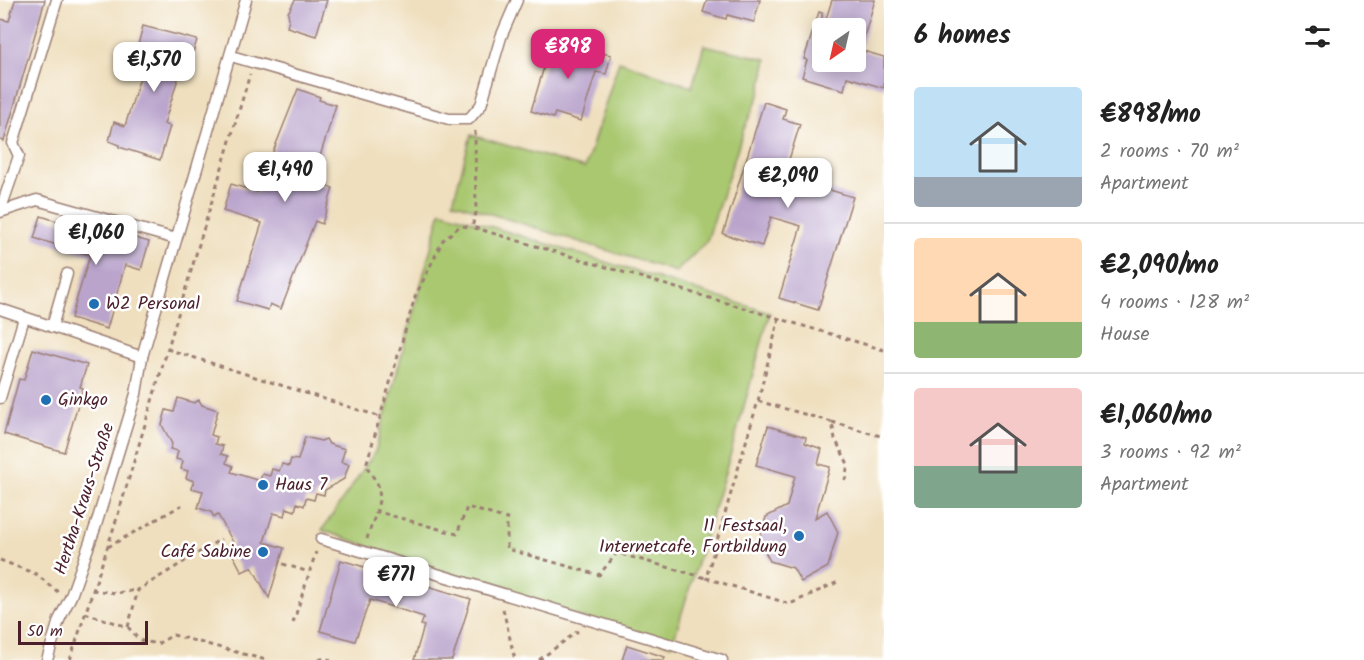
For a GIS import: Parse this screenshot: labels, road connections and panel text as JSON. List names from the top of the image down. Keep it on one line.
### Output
{"streets":{"lane":["Hertha-Kraus-Straße"]},"places":["W2 Personal","Ginkgo","Haus 7","11 Festsaal, Internetcafe, Fortbildung","Café Sabine"],"scale_bar":"50 m","north":"bottom left","page":{"heading":"6 homes","price":["€898","€1,570","€1,490","€2,090","€1,060","€771"],"list":[{"name":"€898/mo","note":"2 rooms · 70 m² · Apartment"},{"name":"€2,090/mo","note":"4 rooms · 128 m² · House"},{"name":"€1,060/mo","note":"3 rooms · 92 m² · Apartment"}],"scale":"50 m"}}
